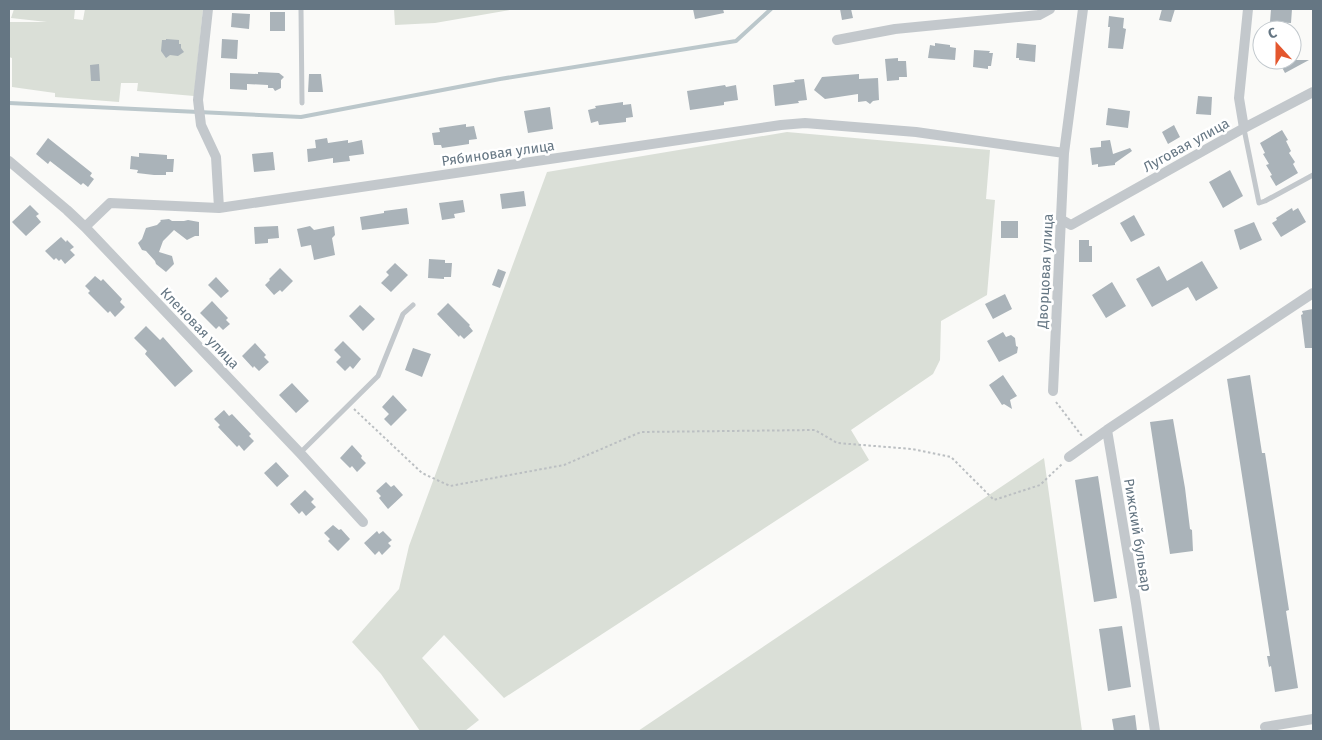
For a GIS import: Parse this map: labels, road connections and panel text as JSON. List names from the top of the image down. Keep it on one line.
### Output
{"streets":{"street":["Луговая улица","Рябиновая улица","Дворцовая улица","Кленовая улица","Рижский бульвар"]},"crossings":[["Луговая улица","Дворцовая улица"],["Рябиновая улица","Дворцовая улица"],["Рябиновая улица","Кленовая улица"]],"north":"top"}
